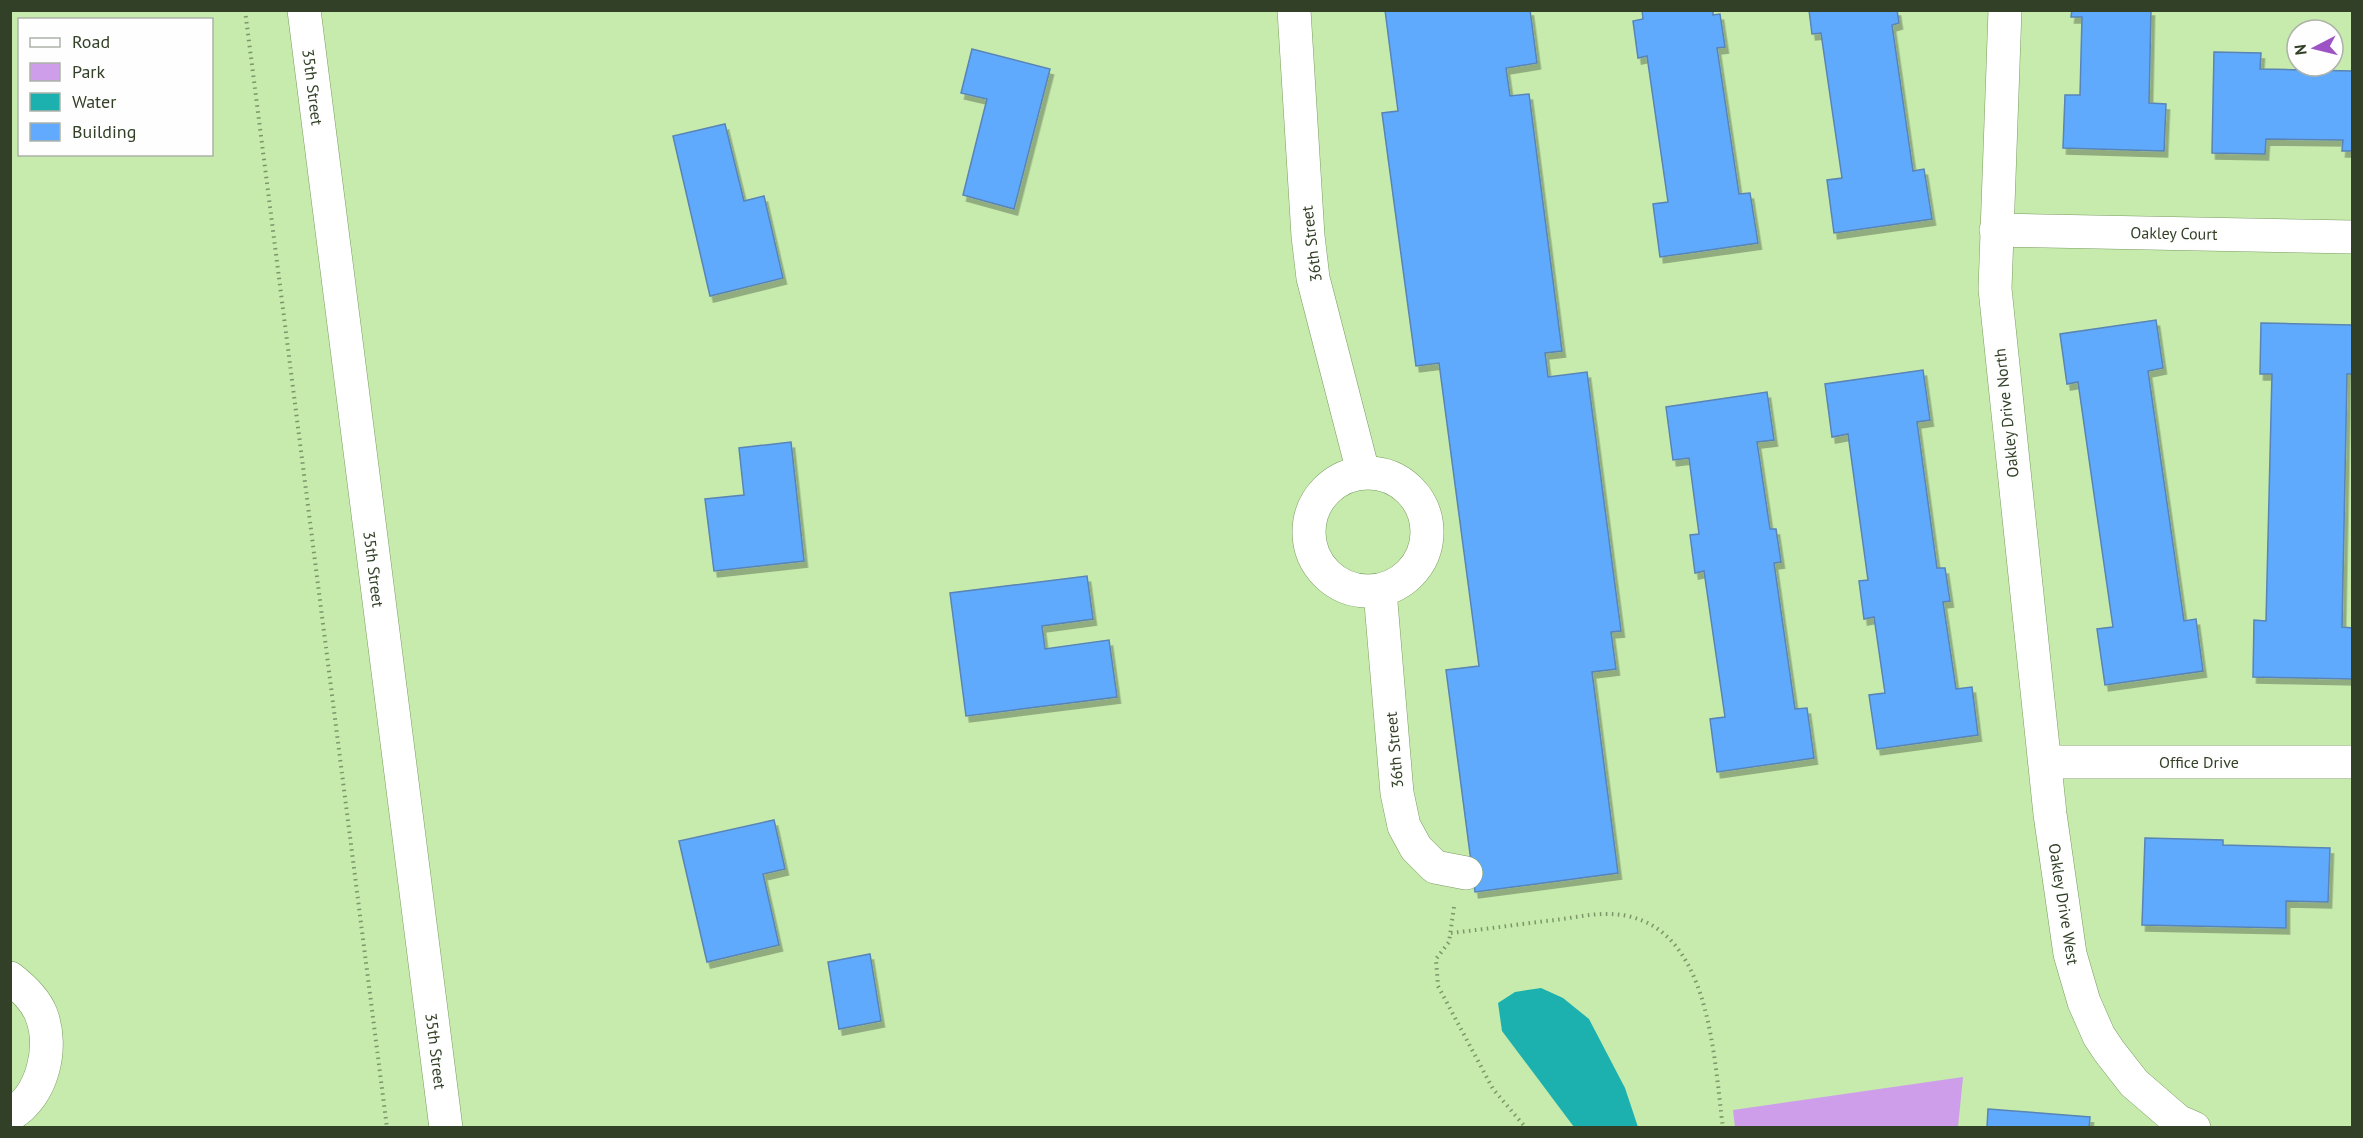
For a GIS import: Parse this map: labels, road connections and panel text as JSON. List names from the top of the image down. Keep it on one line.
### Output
{"streets":{"street":["35th Street","Oakley Court","36th Street","Oakley Drive North","Office Drive","Oakley Drive West"]},"crossings":[["Oakley Court","Oakley Drive North"],["Oakley Drive North","Office Drive"],["Oakley Drive North","Oakley Drive West"]],"legend":["Road","Park","Water","Building"],"north":"left"}
